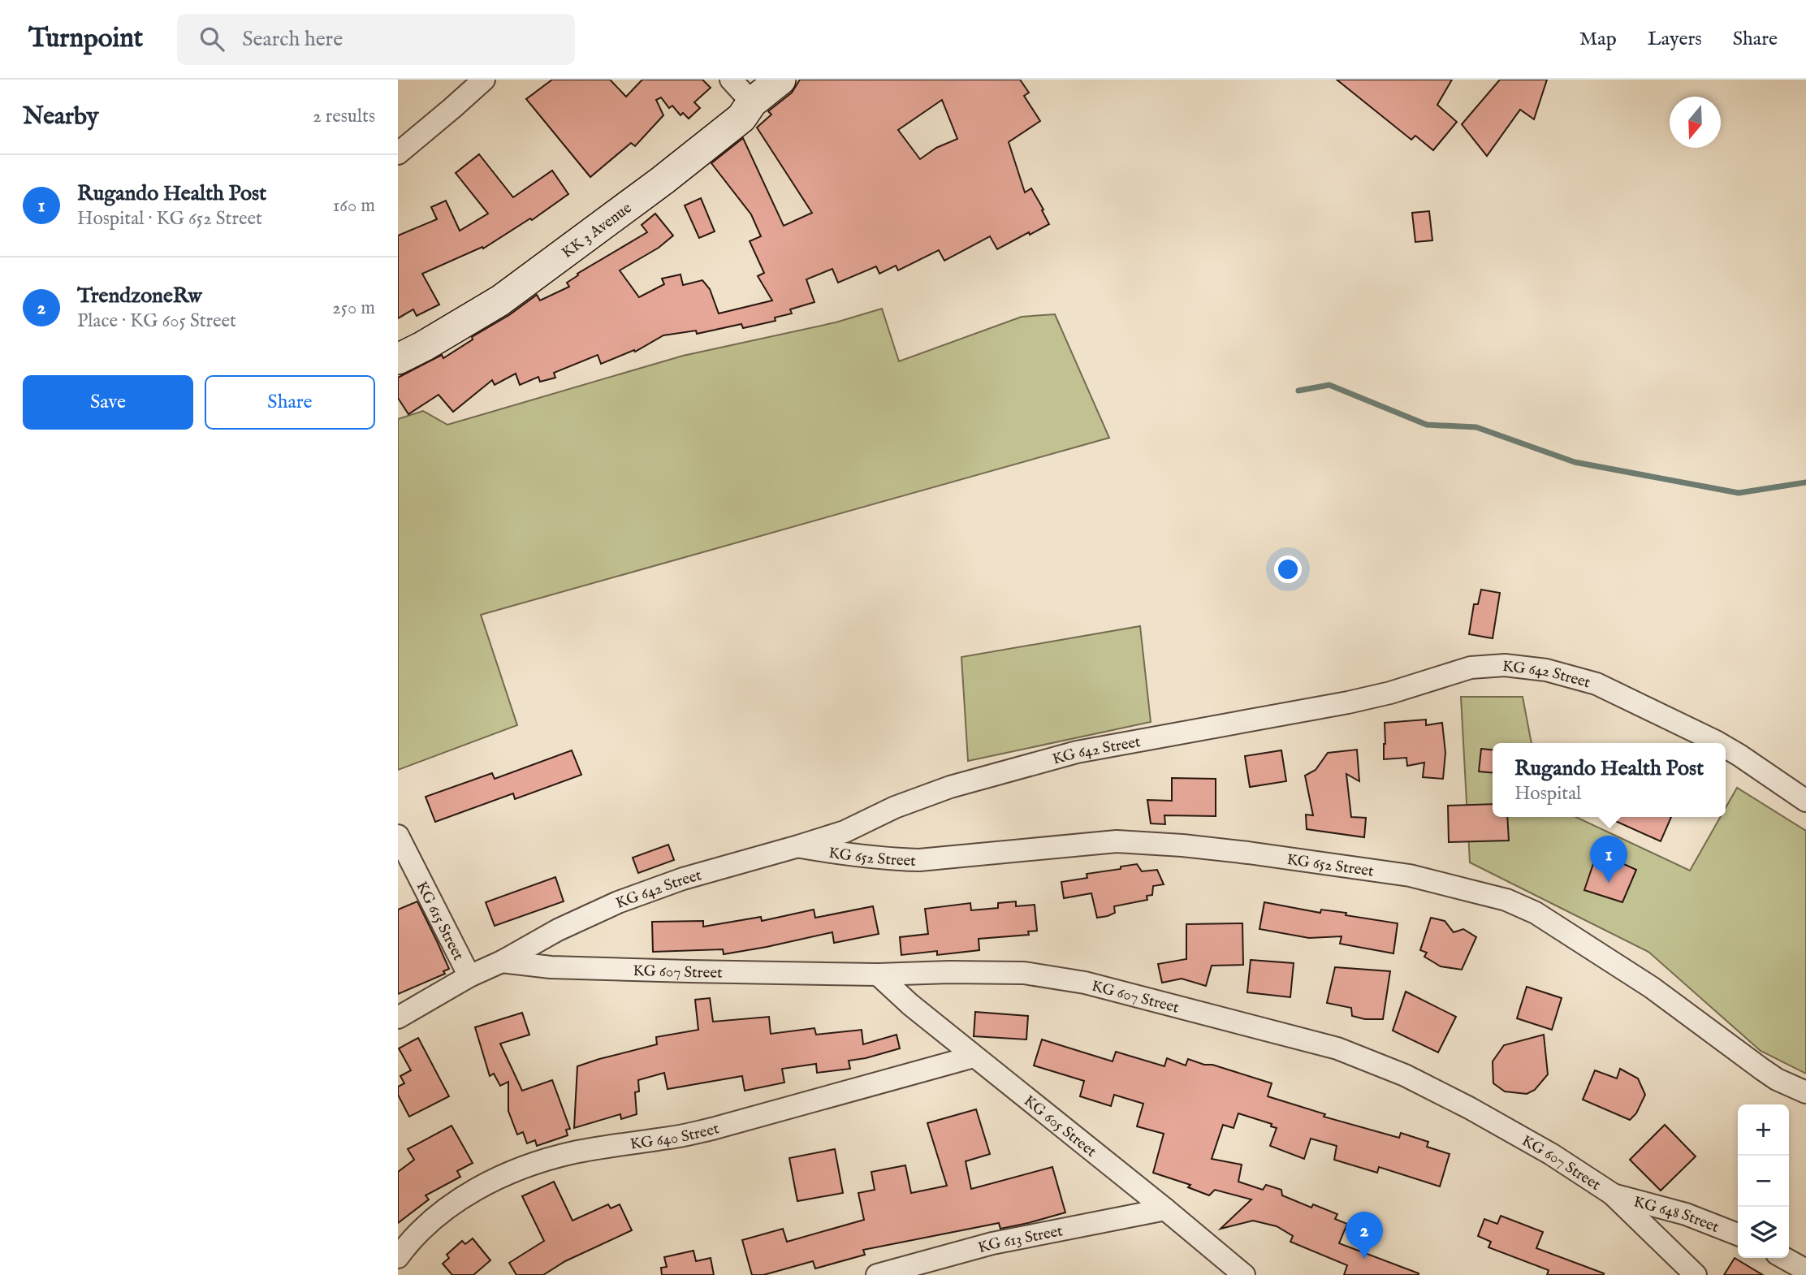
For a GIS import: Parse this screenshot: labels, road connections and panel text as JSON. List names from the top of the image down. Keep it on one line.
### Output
{"streets":{"street":["KK 3 Avenue","KG 642 Street","KG 652 Street","KG 615 Street","KG 607 Street","KG 605 Street","KG 640 Street","KG 648 Street","KG 613 Street"]},"crossings":[["KG 642 Street","KG 652 Street"],["KG 642 Street","KG 615 Street"],["KG 642 Street","KG 607 Street"],["KG 607 Street","KG 605 Street"],["KG 607 Street","KG 648 Street"],["KG 605 Street","KG 640 Street"],["KG 605 Street","KG 613 Street"]],"north":"bottom","page":{"header":"Turnpoint","search":"Search here","nav":["Map","Layers","Share"],"heading":["Nearby","2 results"],"list":[{"mark":"1","name":"Rugando Health Post","note":"Hospital · KG 652 Street","value":"160 m"},{"mark":"2","name":"TrendzoneRw","note":"Place · KG 605 Street","value":"250 m"}],"buttons":["Save","Share"],"popup":["Rugando Health Post","Hospital"],"pins":["1","2"],"map_buttons":["+","−"]}}
